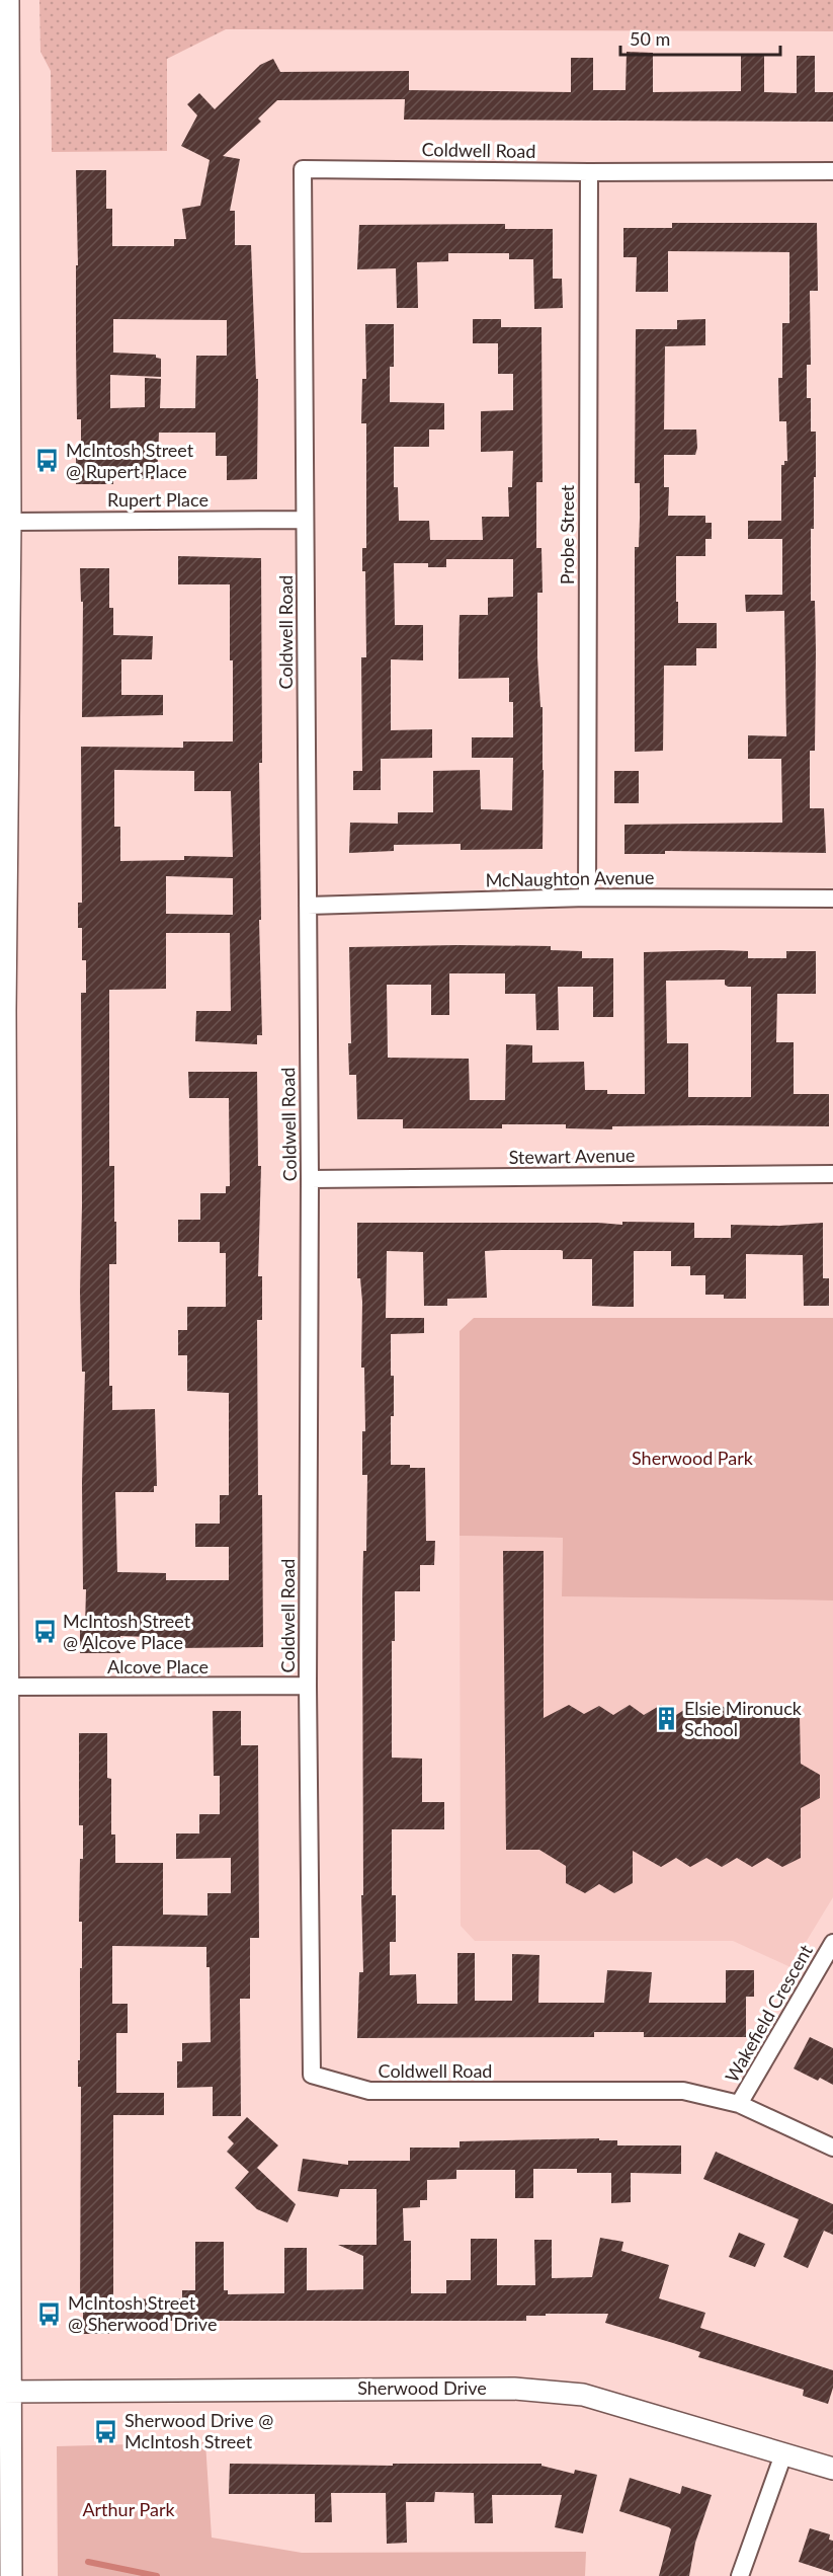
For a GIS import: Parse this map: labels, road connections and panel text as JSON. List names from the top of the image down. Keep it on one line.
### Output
{"streets":{"street":["Coldwell Road","Rupert Place","Probe Street","McNaughton Avenue","Stewart Avenue","Alcove Place","Wakefield Crescent","Sherwood Drive"]},"crossings":[["Coldwell Road","Rupert Place"],["Coldwell Road","Probe Street"],["Coldwell Road","McNaughton Avenue"],["Coldwell Road","Stewart Avenue"],["Coldwell Road","Alcove Place"],["Coldwell Road","Wakefield Crescent"],["Probe Street","McNaughton Avenue"]],"parks":["Sherwood Park","Arthur Park"],"places":{"bus stop":["McIntosh Street @ Rupert Place","McIntosh Street @ Alcove Place","McIntosh Street @ Sherwood Drive","Sherwood Drive @ McIntosh Street"],"building":["Elsie Mironuck School"]},"scale_bar":"50 m"}
